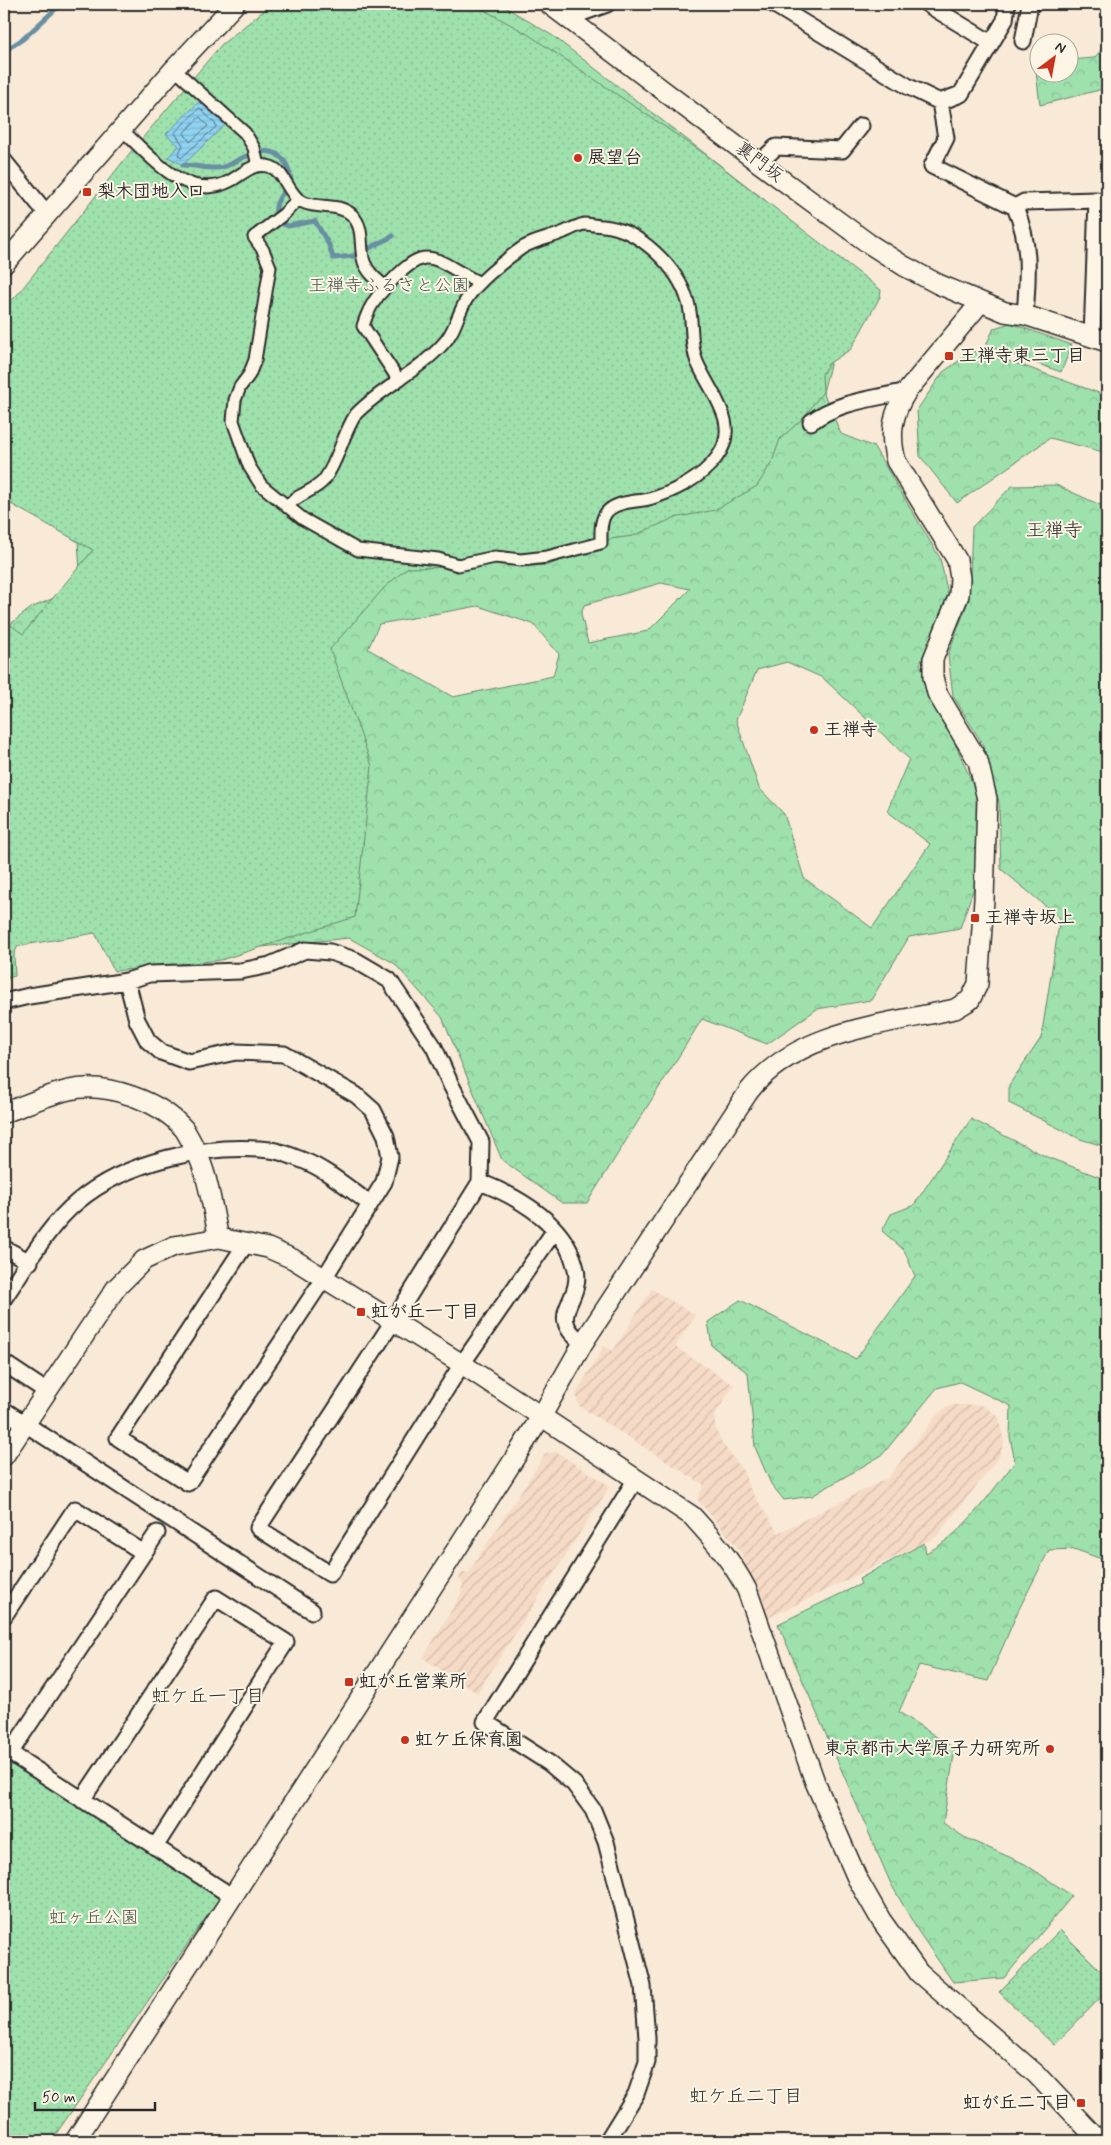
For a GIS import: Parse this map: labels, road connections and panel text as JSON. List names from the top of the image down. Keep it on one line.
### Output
{"streets":{"street":["裏門坂"]},"districts":["王禅寺","虹ケ丘一丁目","虹ケ丘二丁目"],"parks":["王禅寺ふるさと公園","虹ヶ丘公園"],"places":{"other":["展望台","王禅寺","虹ケ丘保育園","東京都市大学原子力研究所"],"transit":["梨木団地入口","王禅寺東三丁目","王禅寺坂上","虹が丘一丁目","虹が丘営業所","虹が丘二丁目"]},"scale_bar":"50 m","north":"top right"}
